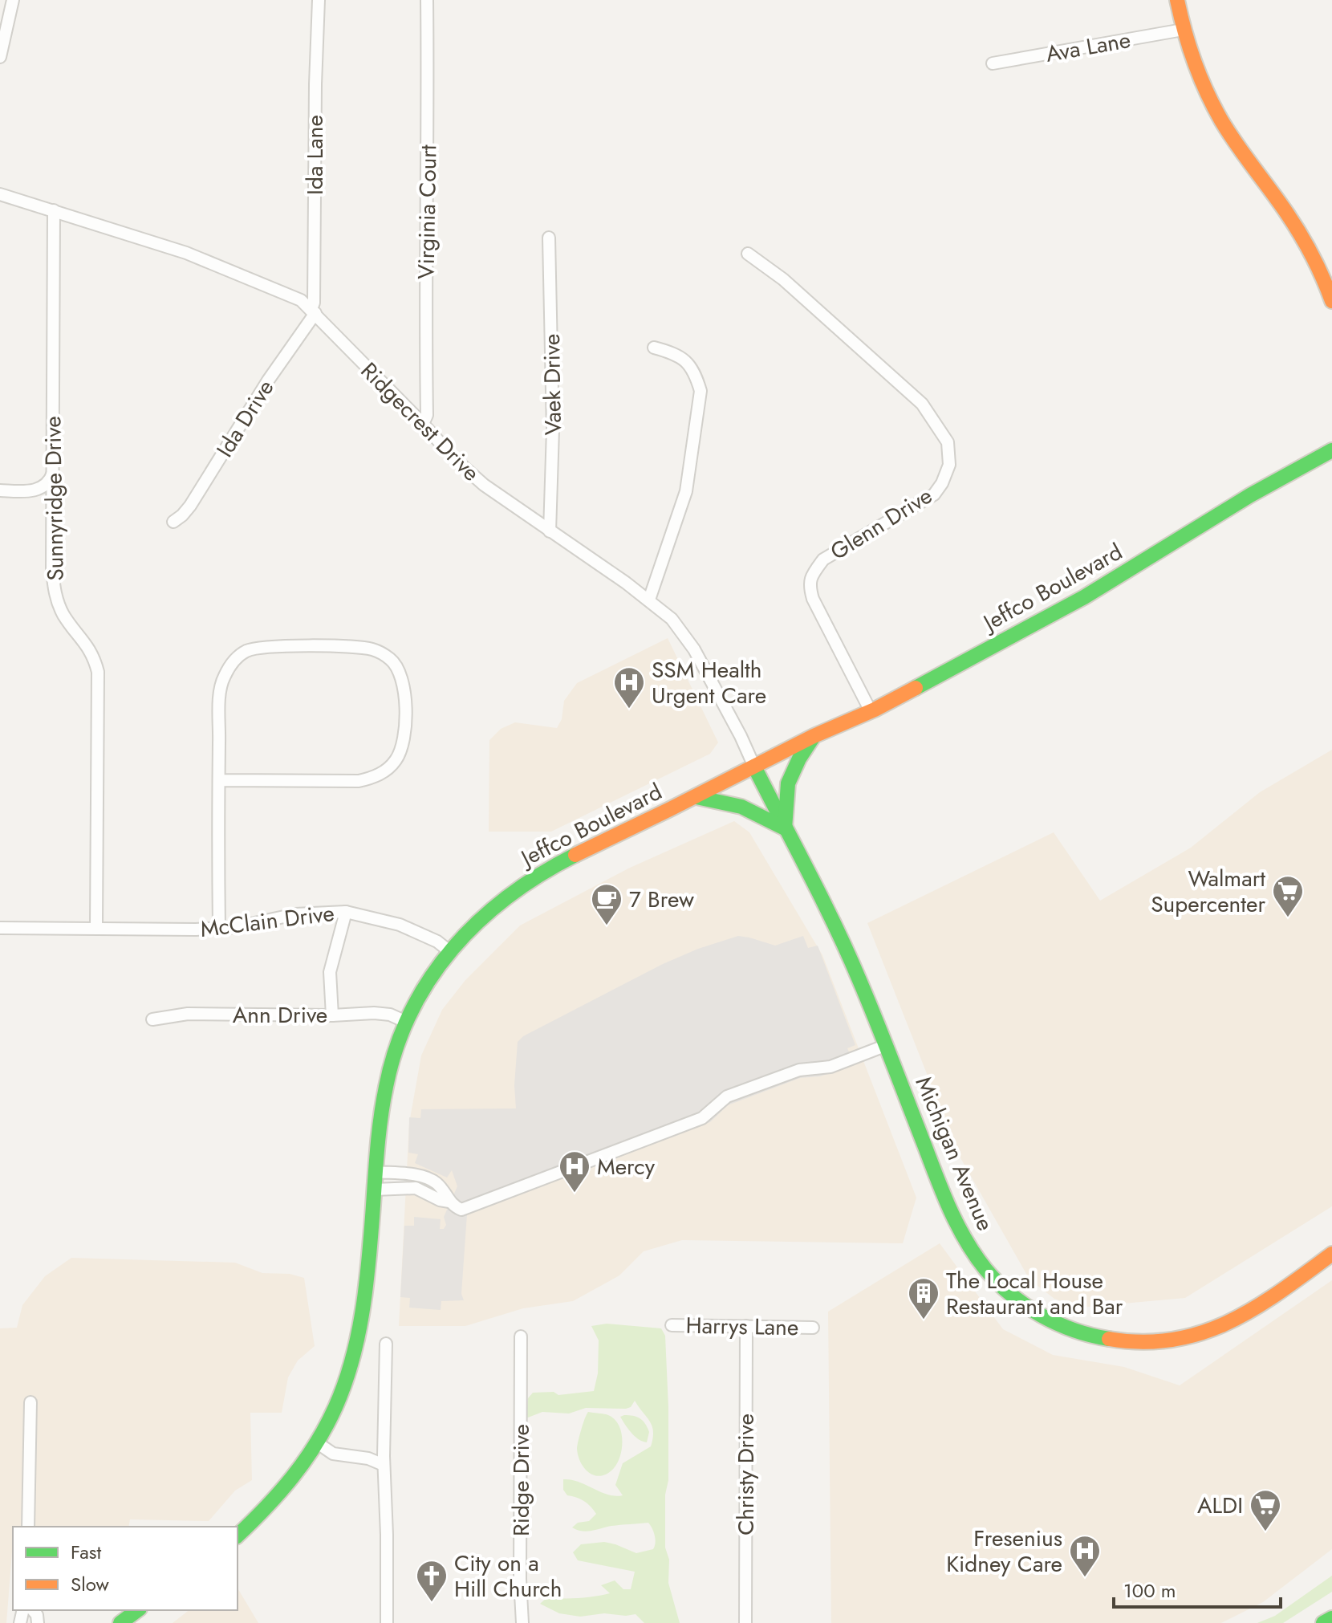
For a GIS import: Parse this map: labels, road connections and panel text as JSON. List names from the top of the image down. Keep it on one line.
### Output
{"streets":{"main road":["Jeffco Boulevard","Michigan Avenue"],"street":["Ava Lane","Ida Lane","Virginia Court","Vaek Drive","Ida Drive","Ridgecrest Drive","Sunnyridge Drive","Glenn Drive","McClain Drive","Ann Drive","Harrys Lane","Christy Drive","Ridge Drive"]},"crossings":[["Ida Lane","Ida Drive"],["Ida Lane","Ridgecrest Drive"],["Virginia Court","Ridgecrest Drive"],["Vaek Drive","Ridgecrest Drive"],["Ida Drive","Ridgecrest Drive"],["Ridgecrest Drive","Sunnyridge Drive"],["Ridgecrest Drive","Jeffco Boulevard"],["Ridgecrest Drive","Michigan Avenue"],["Sunnyridge Drive","McClain Drive"],["Glenn Drive","Jeffco Boulevard"],["Jeffco Boulevard","McClain Drive"],["Jeffco Boulevard","Ann Drive"],["Jeffco Boulevard","Michigan Avenue"],["Harrys Lane","Christy Drive"]],"places":{"hospital":["SSM Health Urgent Care","Mercy","Fresenius Kidney Care"],"supermarket":["Walmart Supercenter","ALDI"],"cafe":["7 Brew"],"building":["The Local House Restaurant and Bar"],"church":["City on a Hill Church"]},"legend":["Fast","Slow"],"scale_bar":"100 m"}
